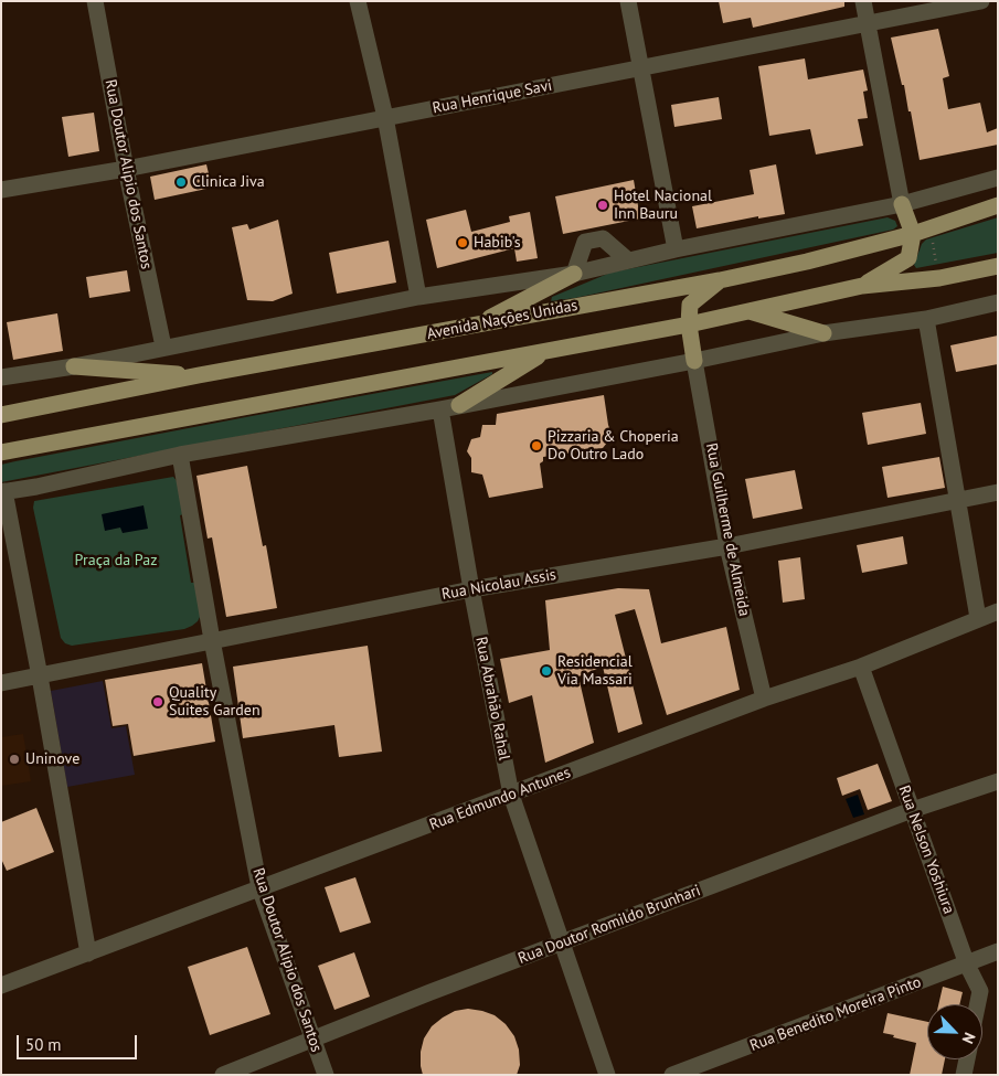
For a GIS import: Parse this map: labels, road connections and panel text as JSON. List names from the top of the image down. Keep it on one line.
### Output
{"streets":{"main road":["Avenida Nações Unidas"],"street":["Rua Henrique Savi","Rua Doutor Alipio dos Santos","Rua Guilherme de Almeida","Rua Nicolau Assis","Rua Abrahão Rahal","Rua Edmundo Antunes","Rua Nelson Yoshiura","Rua Doutor Romildo Brunhari","Rua Benedito Moreira Pinto"]},"crossings":[["Rua Henrique Savi","Rua Doutor Alipio dos Santos"],["Rua Doutor Alipio dos Santos","Rua Nicolau Assis"],["Rua Doutor Alipio dos Santos","Rua Edmundo Antunes"],["Rua Doutor Alipio dos Santos","Rua Doutor Romildo Brunhari"],["Rua Guilherme de Almeida","Rua Nicolau Assis"],["Rua Guilherme de Almeida","Rua Edmundo Antunes"],["Rua Nicolau Assis","Rua Abrahão Rahal"],["Rua Abrahão Rahal","Rua Edmundo Antunes"],["Rua Abrahão Rahal","Rua Doutor Romildo Brunhari"],["Rua Edmundo Antunes","Rua Nelson Yoshiura"],["Rua Nelson Yoshiura","Rua Doutor Romildo Brunhari"],["Rua Nelson Yoshiura","Rua Benedito Moreira Pinto"]],"parks":["Praça da Paz"],"places":["Clinica Jiva","Hotel Nacional Inn Bauru","Habib's","Pizzaria & Choperia Do Outro Lado","Residencial Via Massari","Quality Suites Garden","Uninove"],"scale_bar":"50 m","north":"bottom right"}
